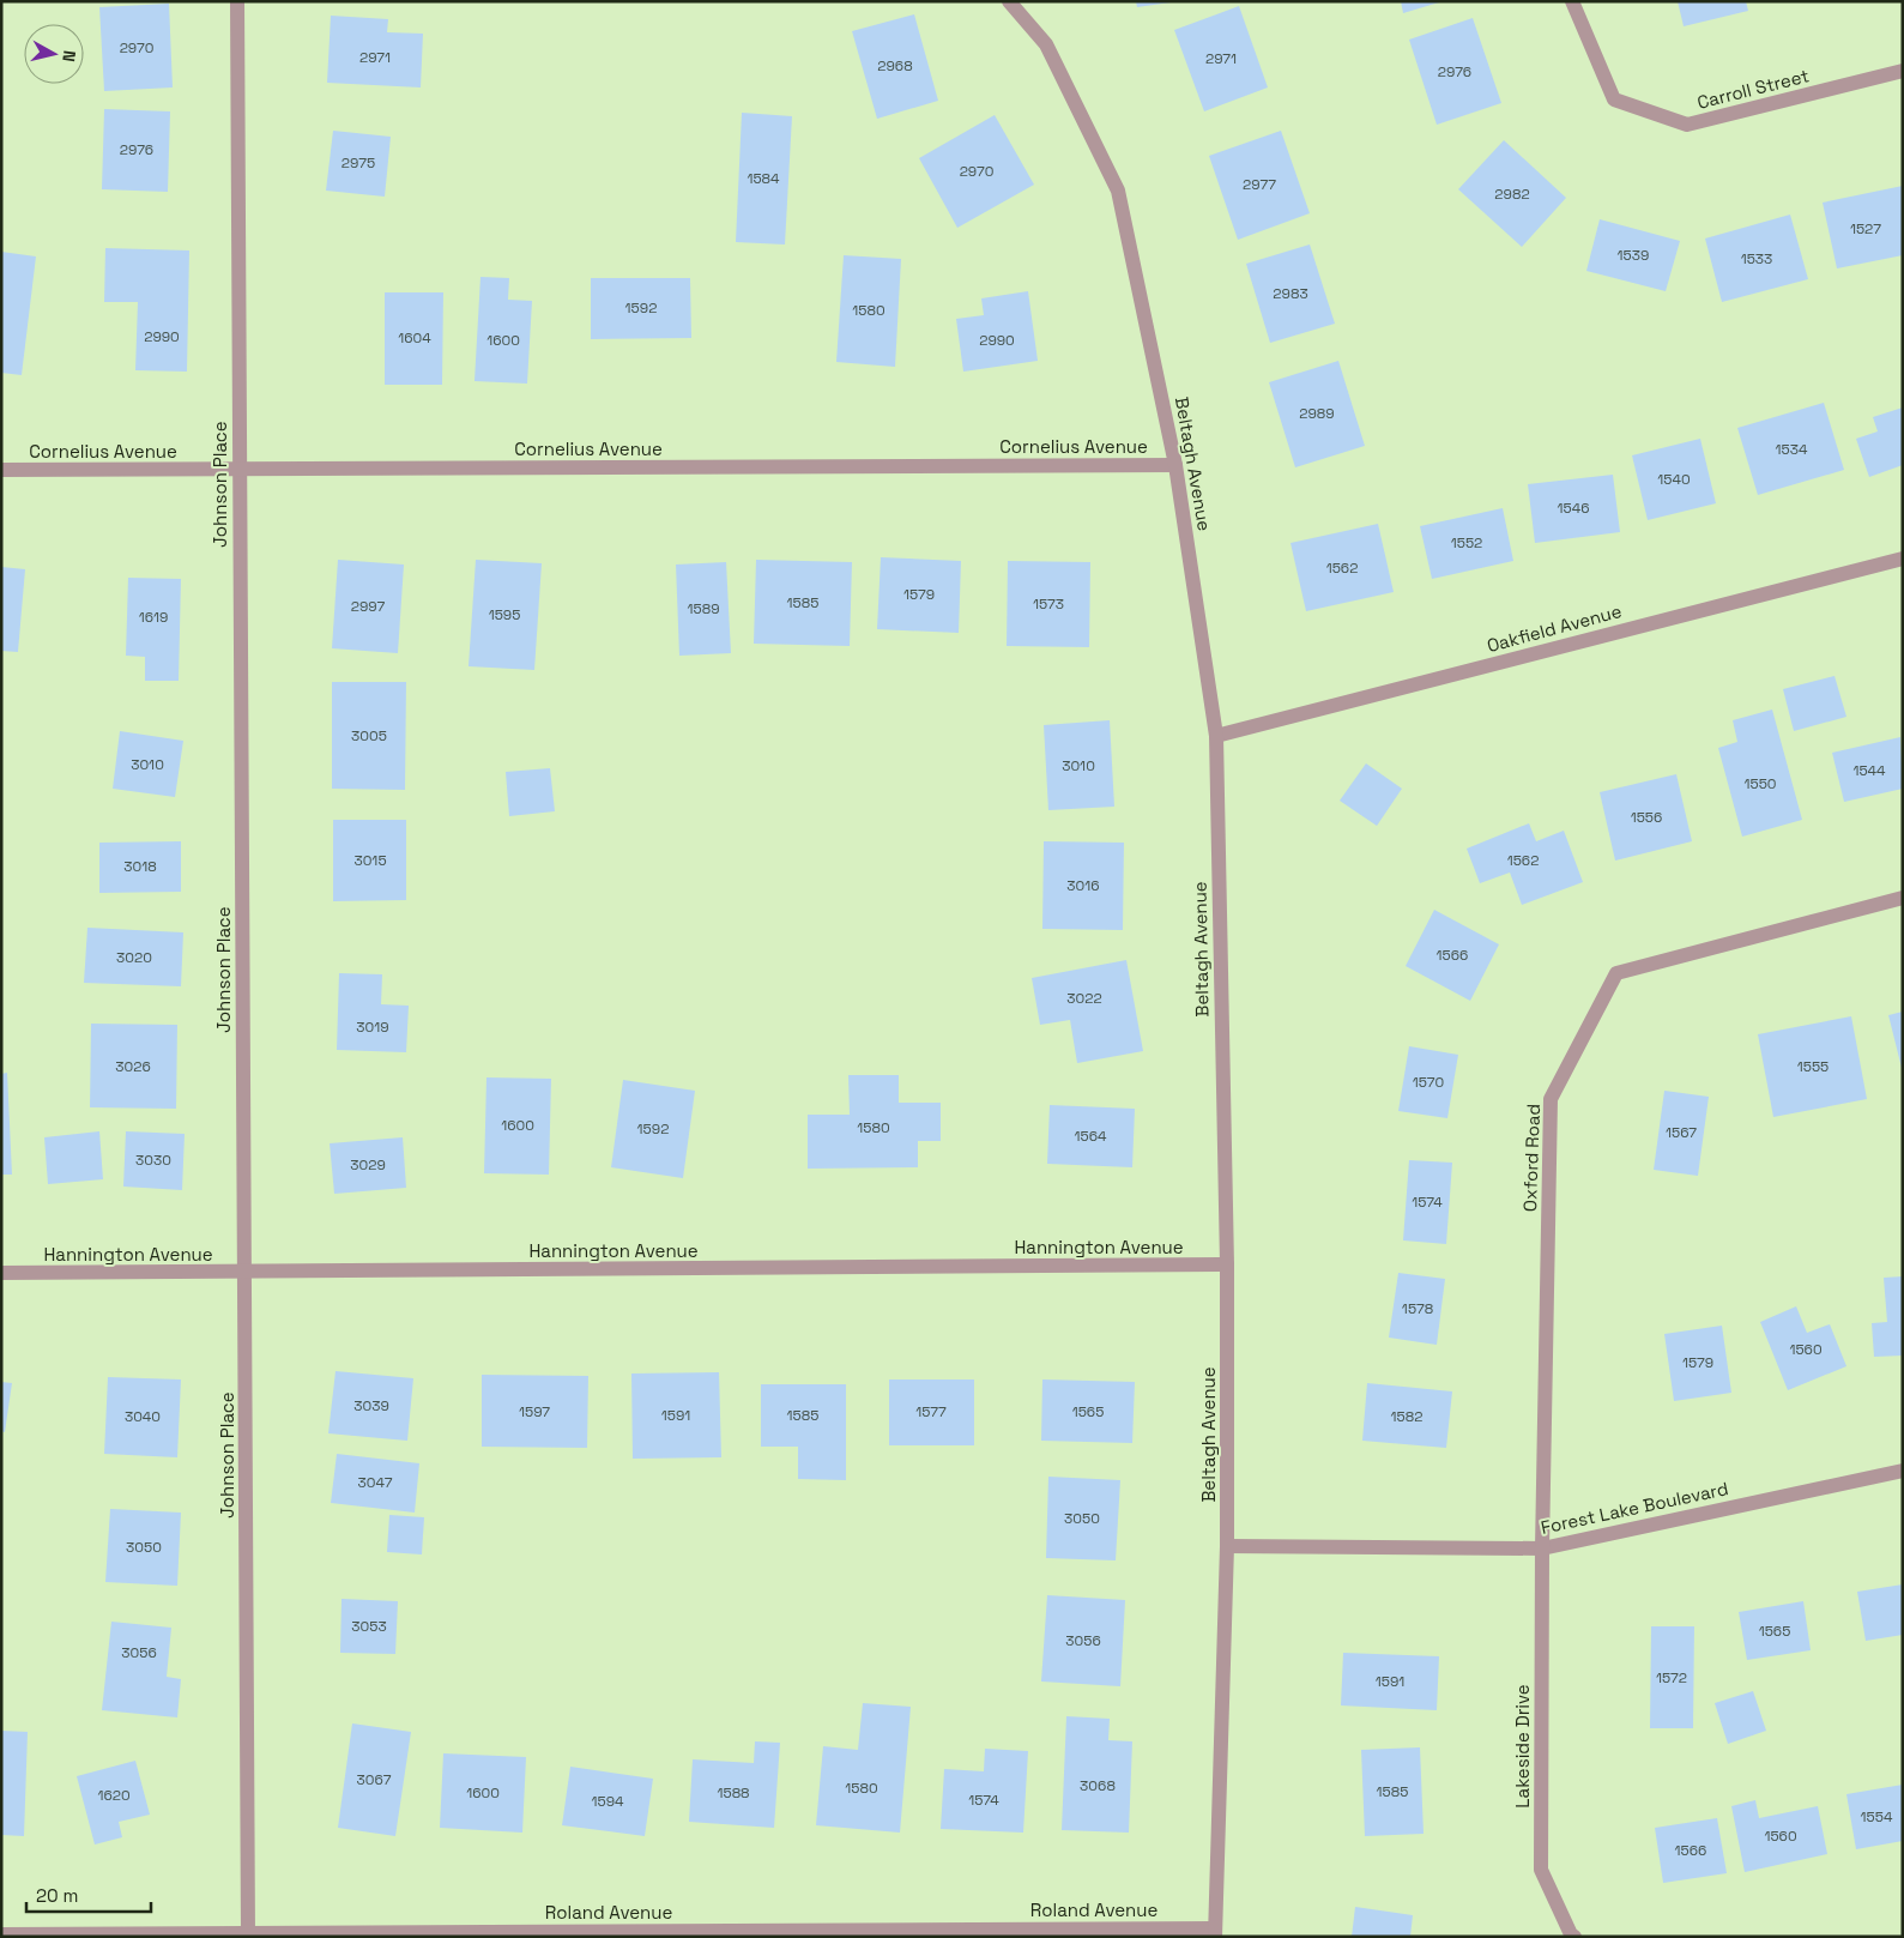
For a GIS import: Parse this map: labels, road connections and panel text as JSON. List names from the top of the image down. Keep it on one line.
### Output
{"streets":{"street":["Carroll Street","Cornelius Avenue","Beltagh Avenue","Johnson Place","Oakfield Avenue","Oxford Road","Hannington Avenue","Forest Lake Boulevard","Lakeside Drive","Roland Avenue"]},"crossings":[["Cornelius Avenue","Beltagh Avenue"],["Cornelius Avenue","Johnson Place"],["Beltagh Avenue","Oakfield Avenue"],["Beltagh Avenue","Hannington Avenue"],["Beltagh Avenue","Forest Lake Boulevard"],["Beltagh Avenue","Roland Avenue"],["Johnson Place","Hannington Avenue"],["Johnson Place","Roland Avenue"],["Oxford Road","Forest Lake Boulevard"],["Oxford Road","Lakeside Drive"],["Forest Lake Boulevard","Lakeside Drive"]],"house_numbers":["2970","2971","2971","2968","2976","2976","2975","2970","1584","2977","2982","1527","1539","1533","2983","1592","1580","2990","1604","1600","2990","2989","1534","1540","1546","1552","1562","1579","1585","1573","2997","1589","1595","1619","3005","3010","3010","1544","1550","1556","3015","1562","3018","3016","1566","3020","3022","3019","3026","1555","1570","1600","1580","1592","1567","1564","3030","3029","1574","1578","1560","1579","3039","1597","1577","1565","1591","1585","3040","1582","3047","3050","3050","3053","1565","3056","3056","1572","1591","3067","3068","1580","1585","1600","1588","1620","1574","1594","1554","1560","1566"],"scale_bar":"20 m","north":"right"}
